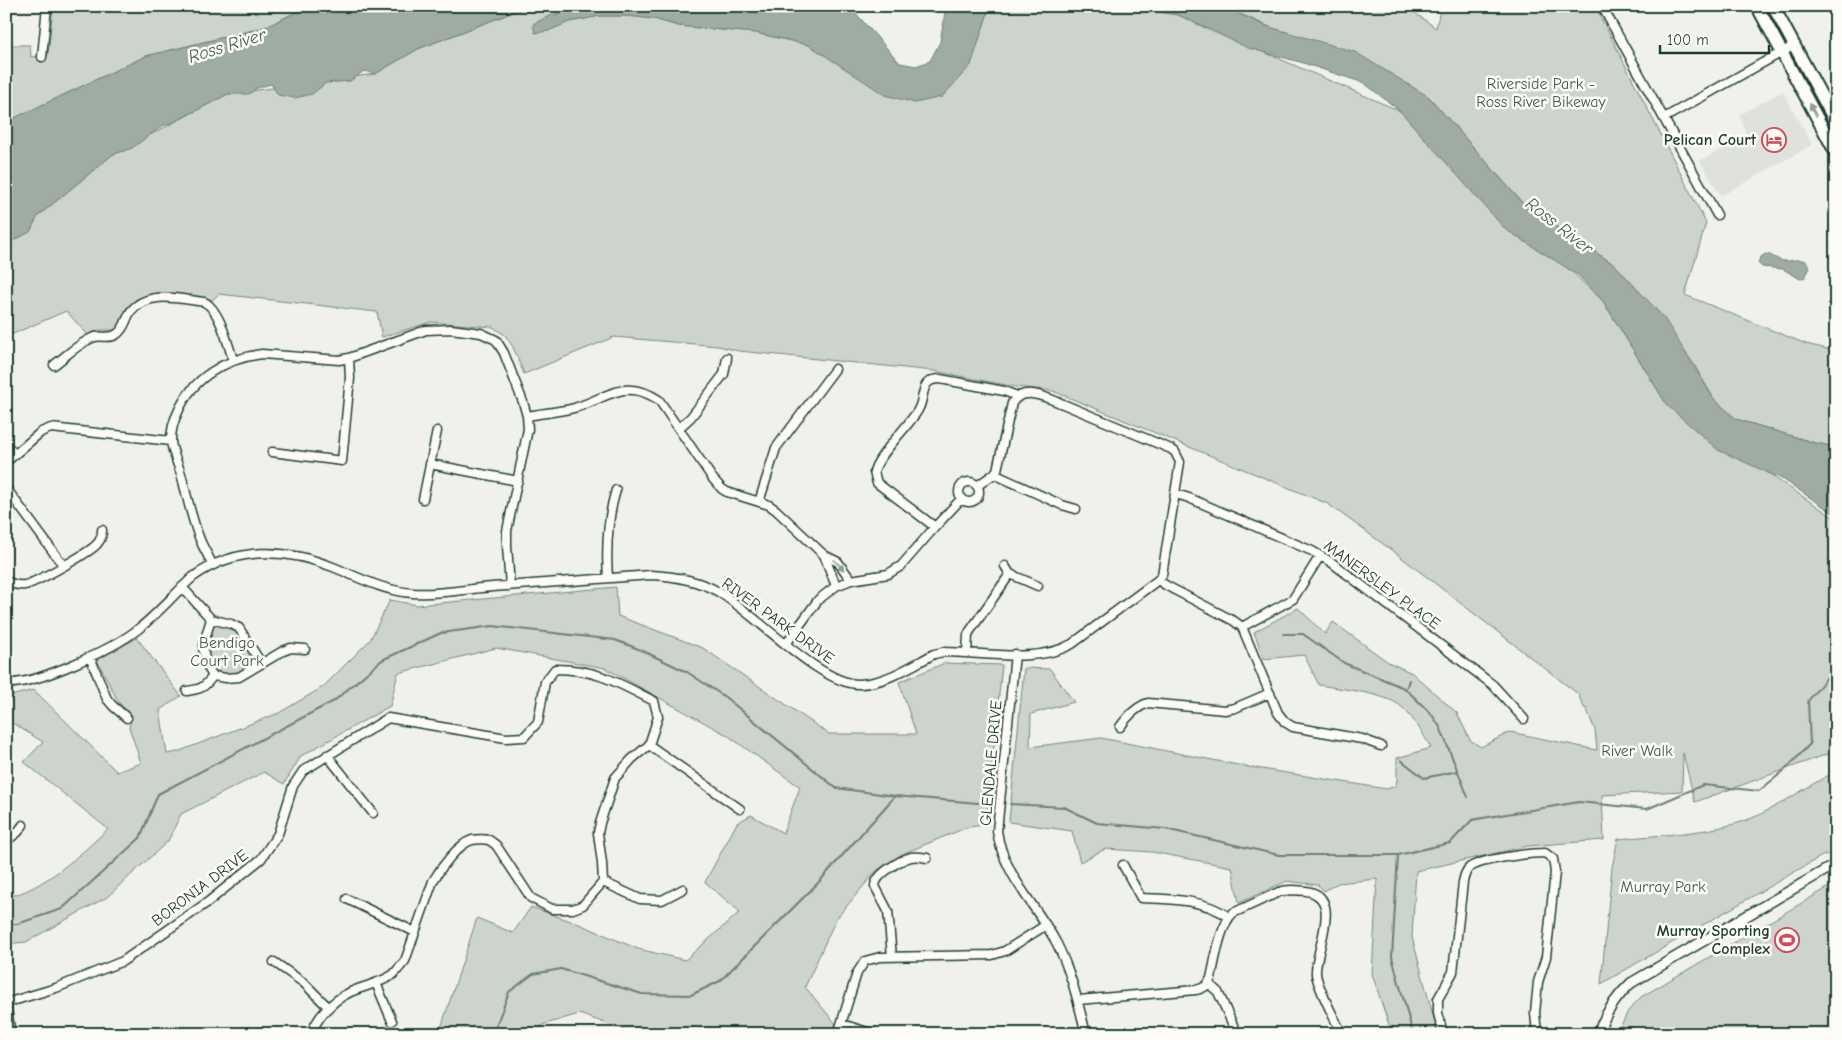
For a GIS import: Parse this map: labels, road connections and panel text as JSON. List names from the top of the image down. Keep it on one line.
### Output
{"streets":{"street":["MANERSLEY PLACE","RIVER PARK DRIVE","GLENDALE DRIVE","BORONIA DRIVE"]},"crossings":[["RIVER PARK DRIVE","GLENDALE DRIVE"]],"water":["Ross River"],"parks":["Riverside Park - Ross River Bikeway","Bendigo Court Park","River Walk","Murray Park"],"places":{"hotel":["Pelican Court"],"sports":["Murray Sporting Complex"]},"scale_bar":"100 m"}
